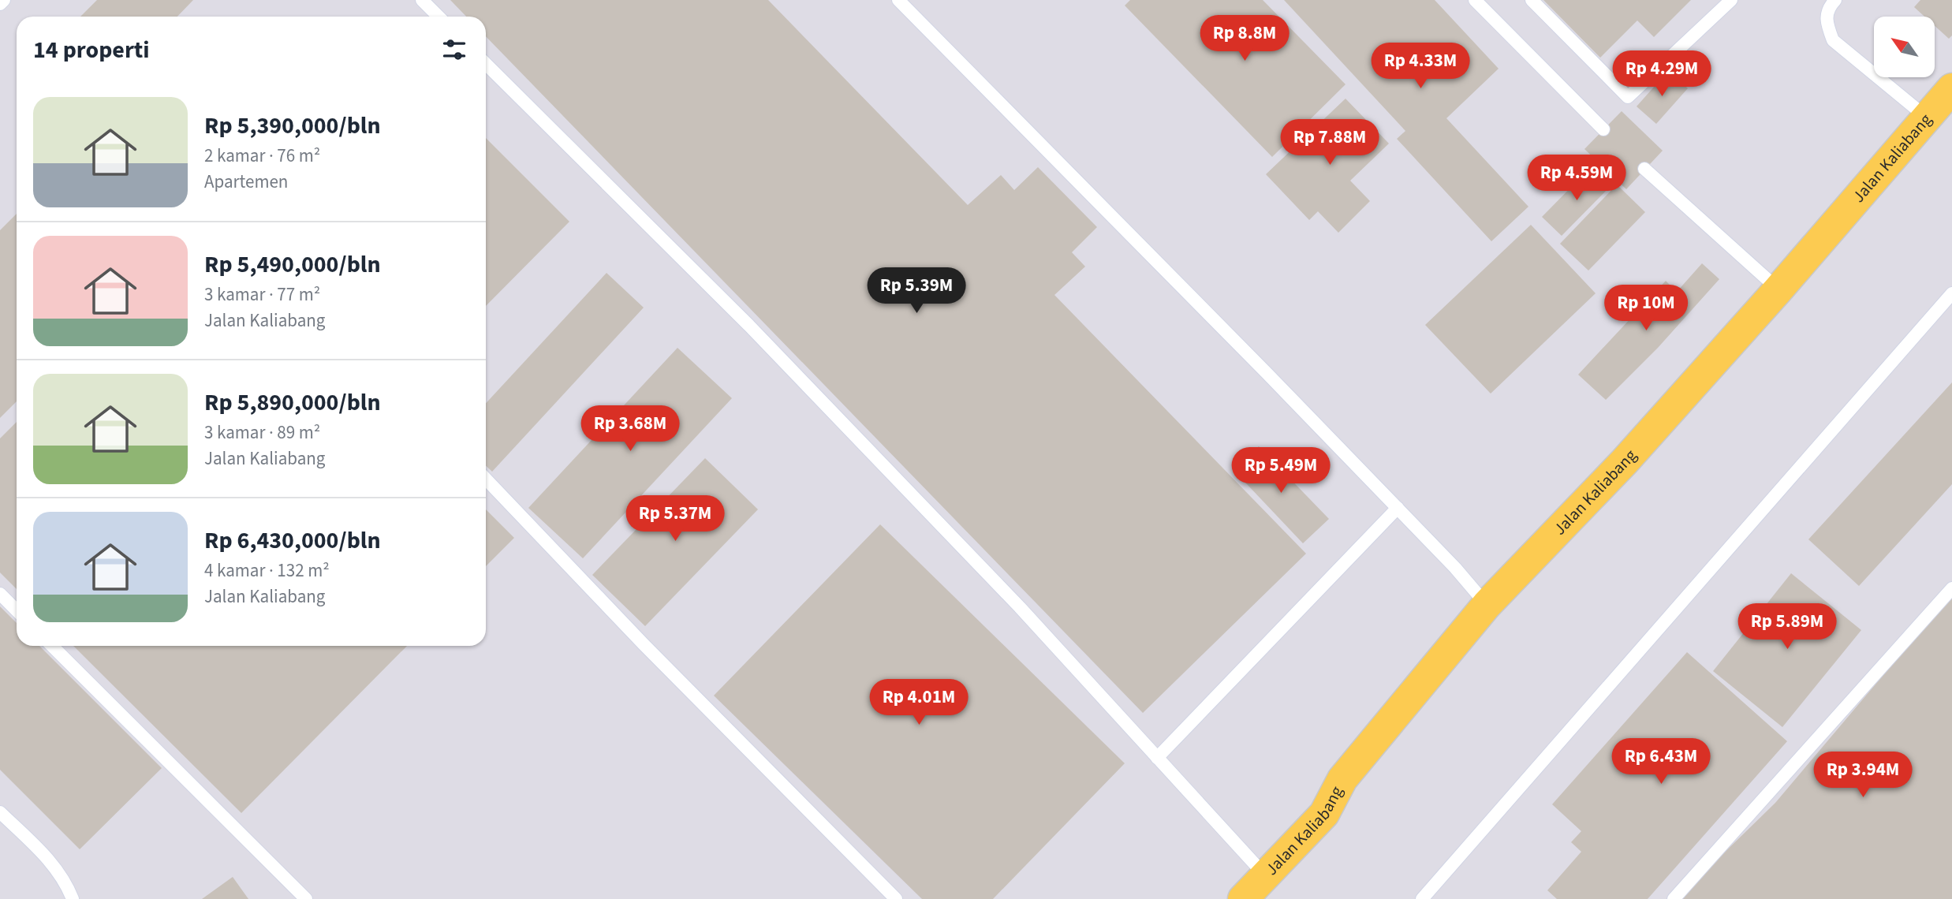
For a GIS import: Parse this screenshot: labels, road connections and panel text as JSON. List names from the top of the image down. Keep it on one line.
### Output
{"streets":{"main road":["Jalan Kaliabang"]},"north":"top left","page":{"price":["Rp 8.8M","Rp 4.33M","Rp 4.29M","Rp 7.88M","Rp 4.59M","Rp 5.39M","Rp 10M","Rp 3.68M","Rp 5.49M","Rp 5.37M","Rp 5.89M","Rp 4.01M","Rp 6.43M","Rp 3.94M"],"heading":"14 properti","list":[{"name":"Rp 5,390,000/bln","note":"2 kamar · 76 m² · Apartemen"},{"name":"Rp 5,490,000/bln","note":"3 kamar · 77 m² · Jalan Kaliabang"},{"name":"Rp 5,890,000/bln","note":"3 kamar · 89 m² · Jalan Kaliabang"},{"name":"Rp 6,430,000/bln","note":"4 kamar · 132 m² · Jalan Kaliabang"}]}}
